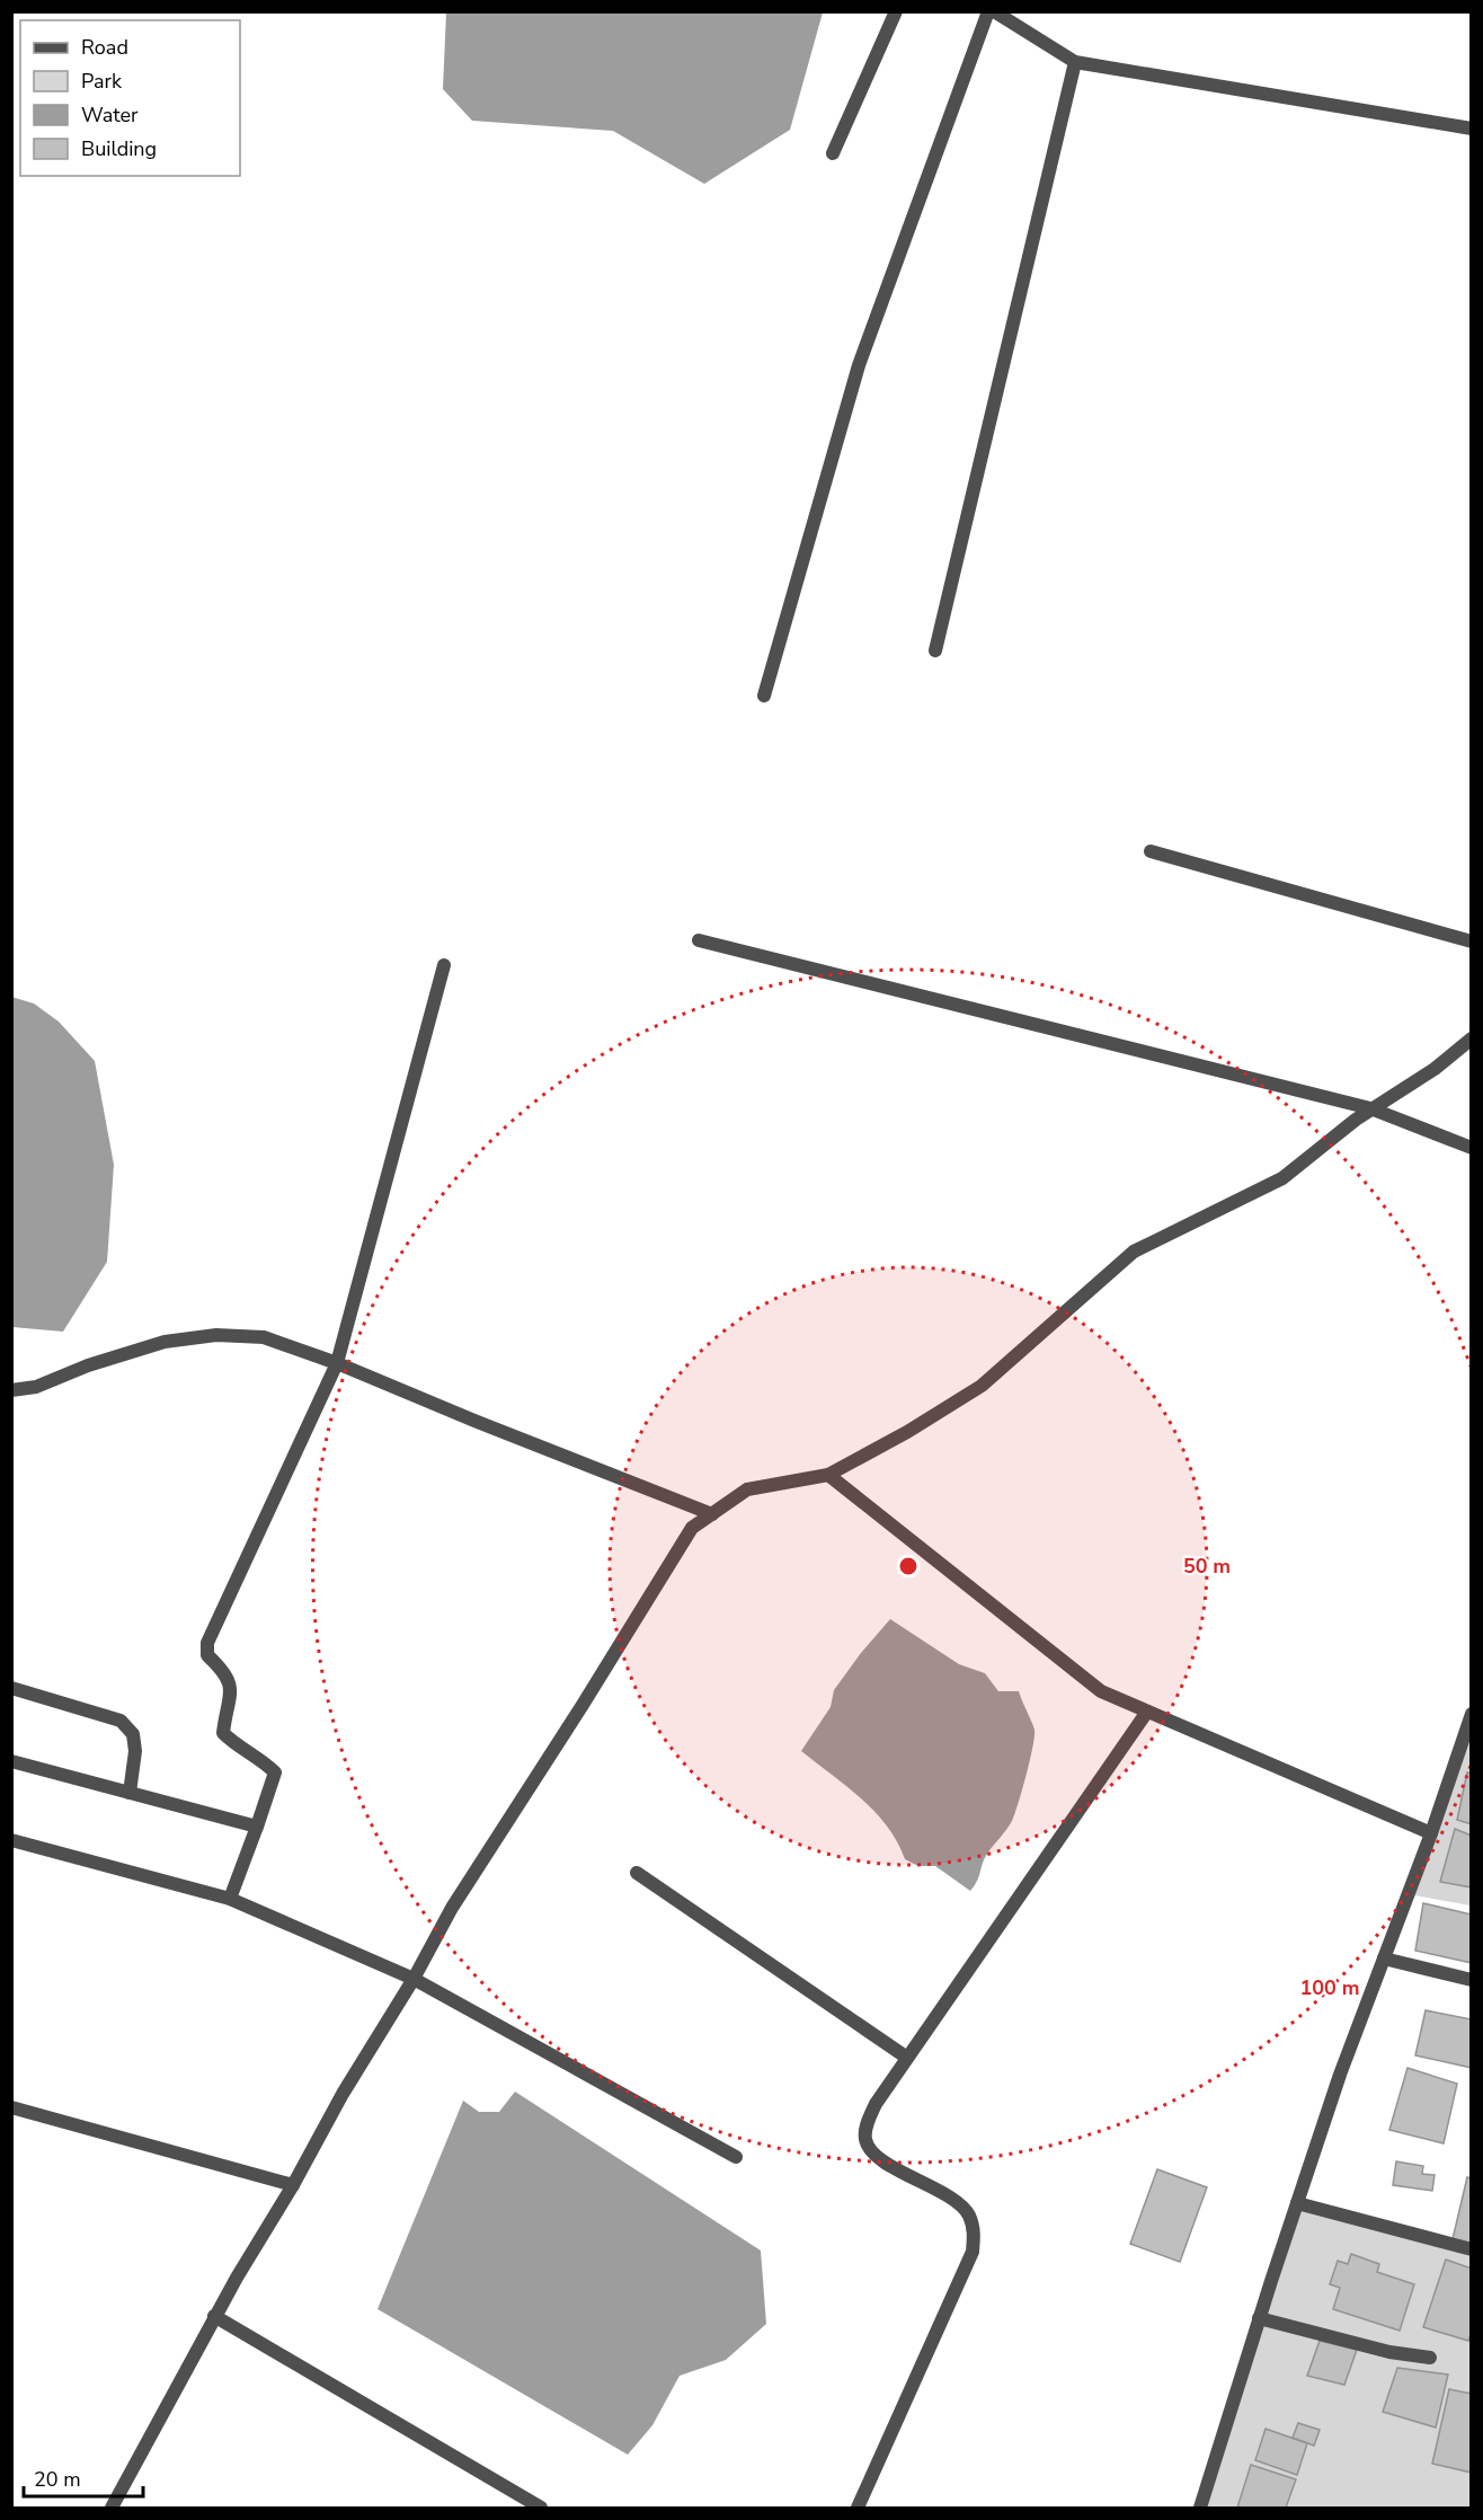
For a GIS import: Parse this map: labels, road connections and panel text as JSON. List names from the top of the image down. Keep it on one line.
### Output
{"legend":["Road","Park","Water","Building"],"scale_bar":"20 m","rings":["50 m","100 m"]}
